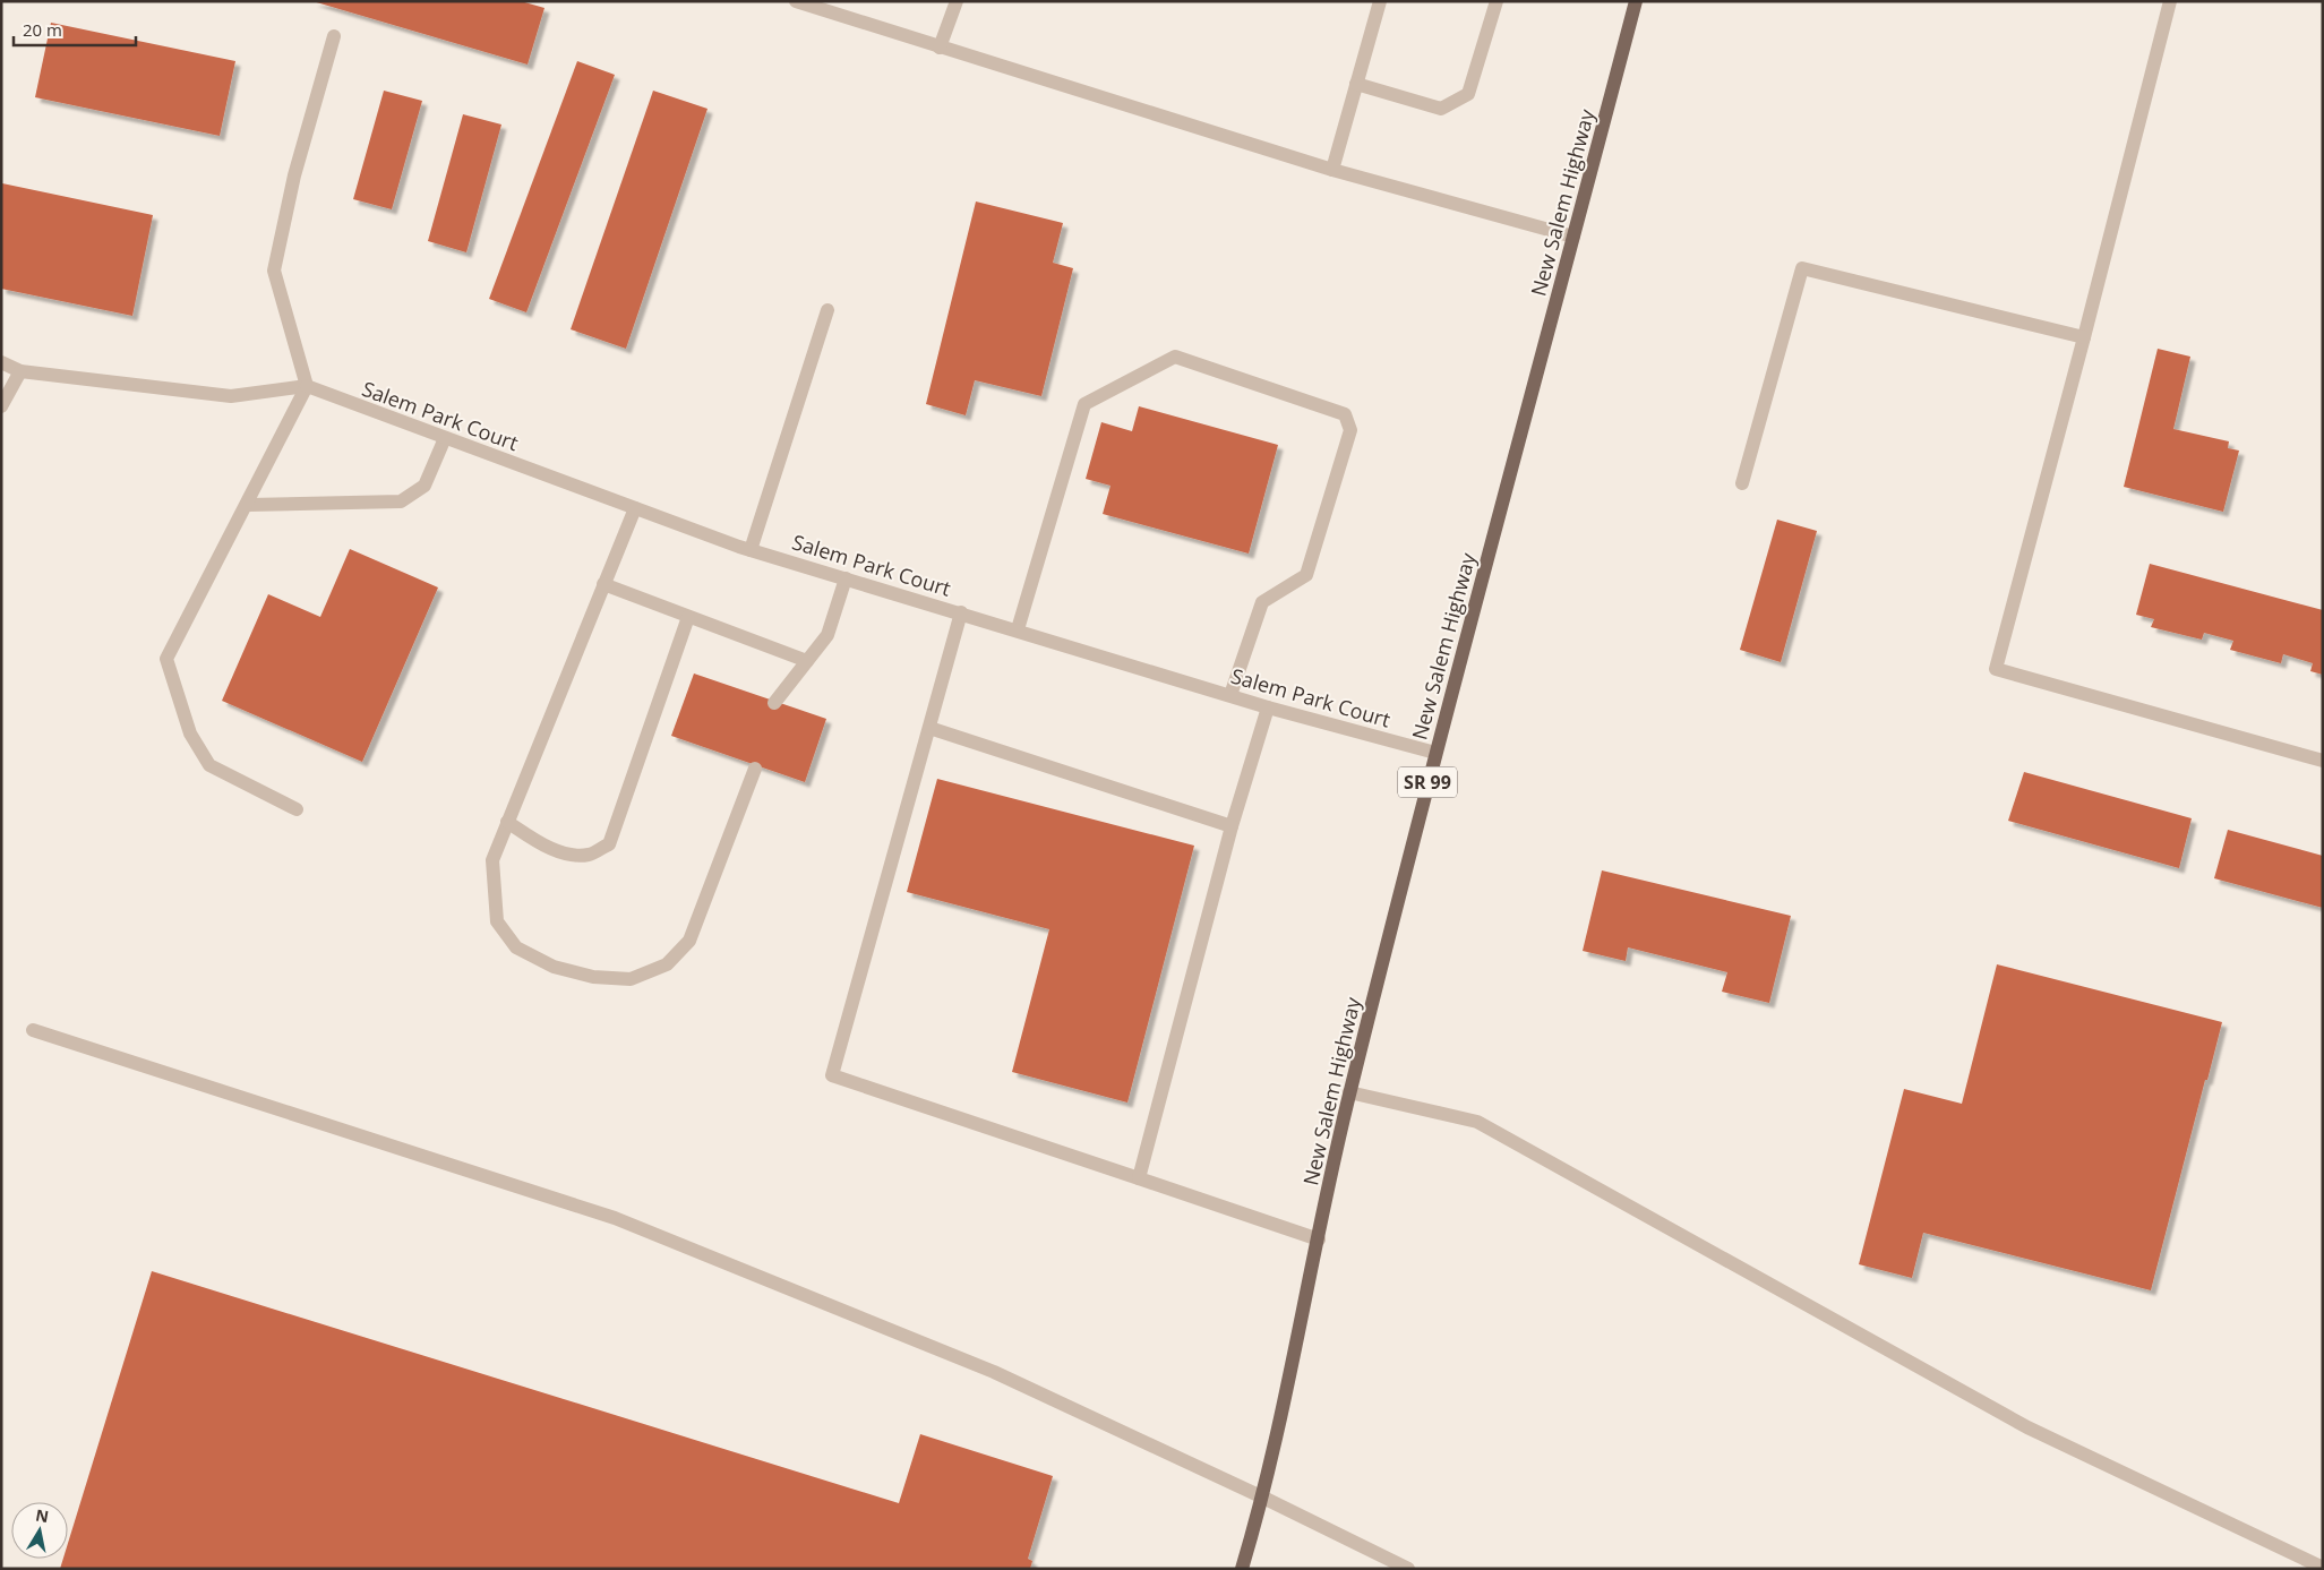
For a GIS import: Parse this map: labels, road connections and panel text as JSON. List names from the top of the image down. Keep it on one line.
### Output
{"streets":{"main road":["New Salem Highway","SR 99"],"street":["Salem Park Court"]},"crossings":[["New Salem Highway","Salem Park Court"]],"scale_bar":"20 m","north":"top"}
